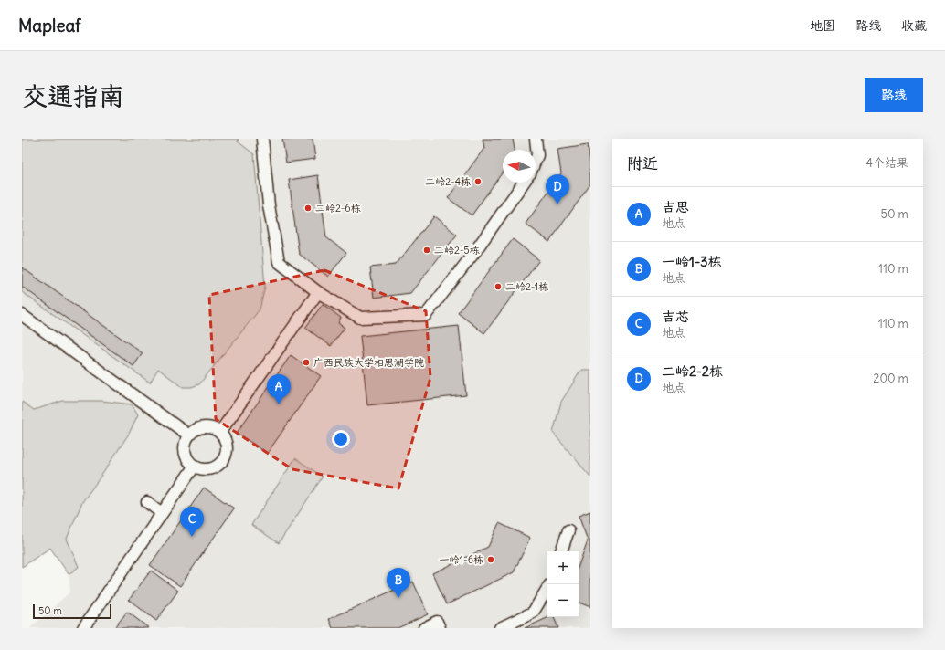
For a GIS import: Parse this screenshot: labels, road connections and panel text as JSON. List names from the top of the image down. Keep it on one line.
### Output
{"places":["二岭2-4栋","二岭2-6栋","二岭2-5栋","二岭2-1栋","广西民族大学相思湖学院","一岭1-6栋"],"scale_bar":"50 m","north":"left","page":{"header":"Mapleaf","nav":["地图","路线","收藏"],"buttons":"路线","title":"交通指南","heading":["附近","4个结果"],"pins":["D","A","C","B"],"list":[{"mark":"A","name":"吉思","note":"地点","value":"50 m"},{"mark":"B","name":"一岭1-3栋","note":"地点","value":"110 m"},{"mark":"C","name":"吉芯","note":"地点","value":"110 m"},{"mark":"D","name":"二岭2-2栋","note":"地点","value":"200 m"}],"map_buttons":["+","−"],"scale":"50 m"}}
